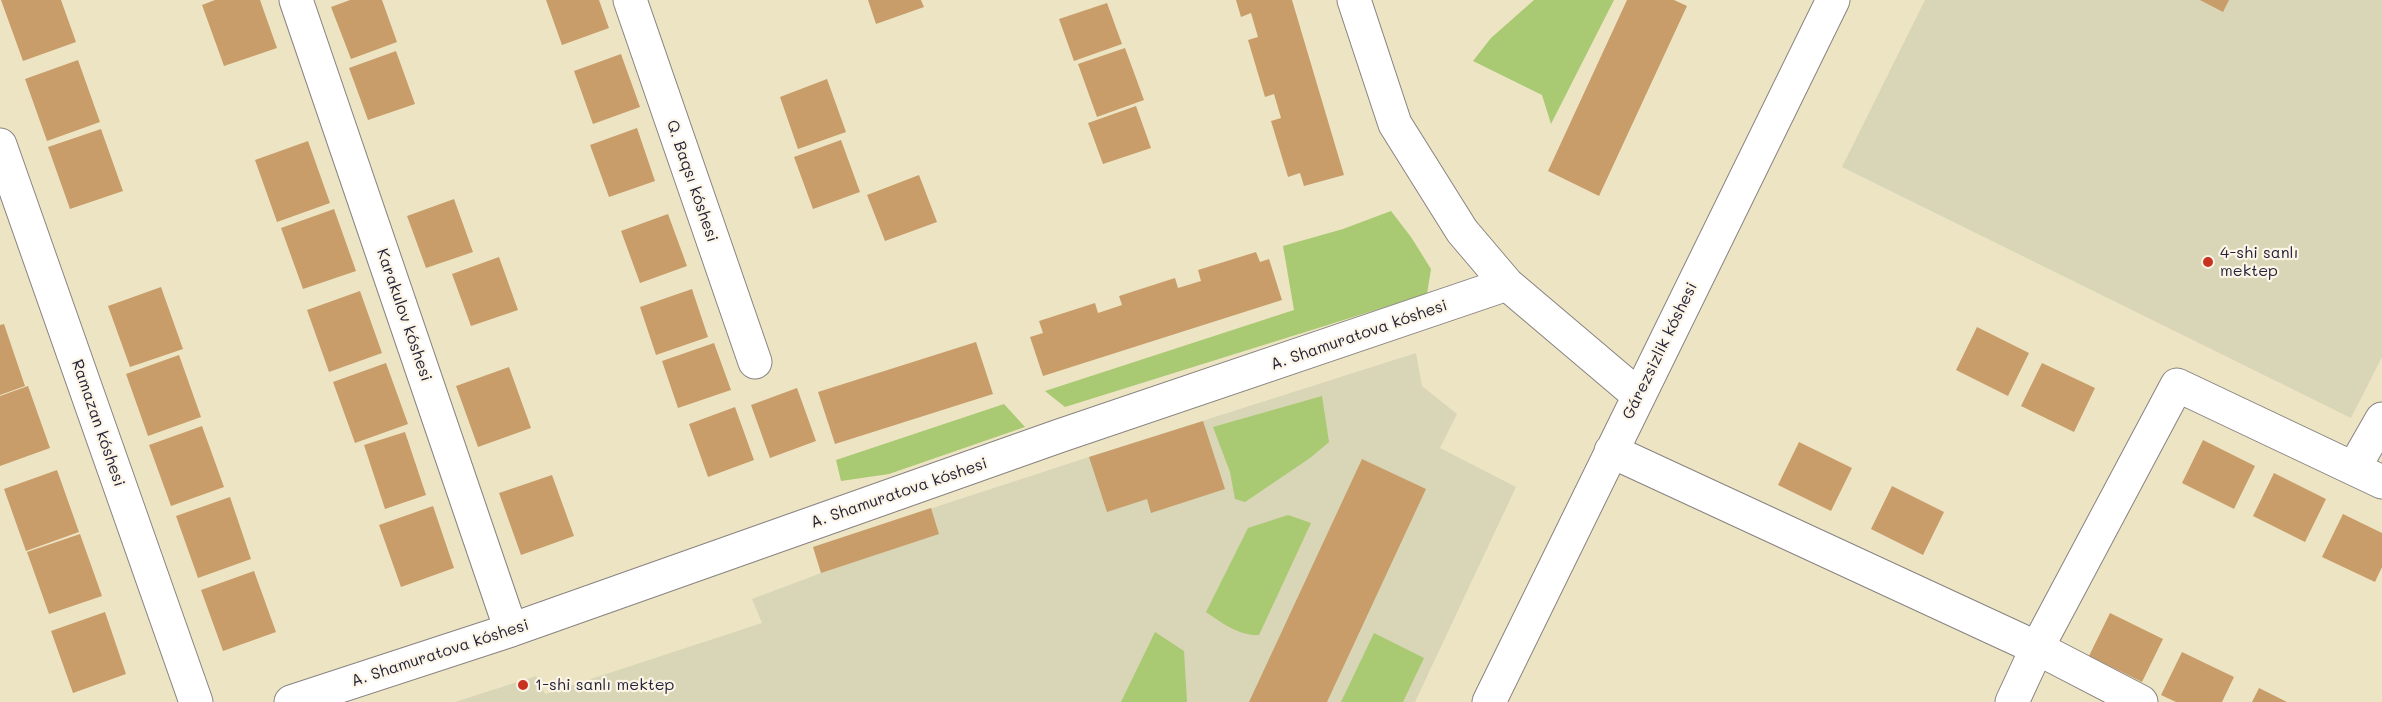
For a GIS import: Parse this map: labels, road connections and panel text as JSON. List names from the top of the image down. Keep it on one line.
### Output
{"streets":{"street":["Q. Baqsı kóshesi","Karakulov kóshesi","A. Shamuratova kóshesi","Gárezsizlik kóshesi","Ramazan kóshesi"]},"crossings":[["Karakulov kóshesi","A. Shamuratova kóshesi"]],"places":["4-shi sanlı mektep","1-shi sanlı mektep"]}
